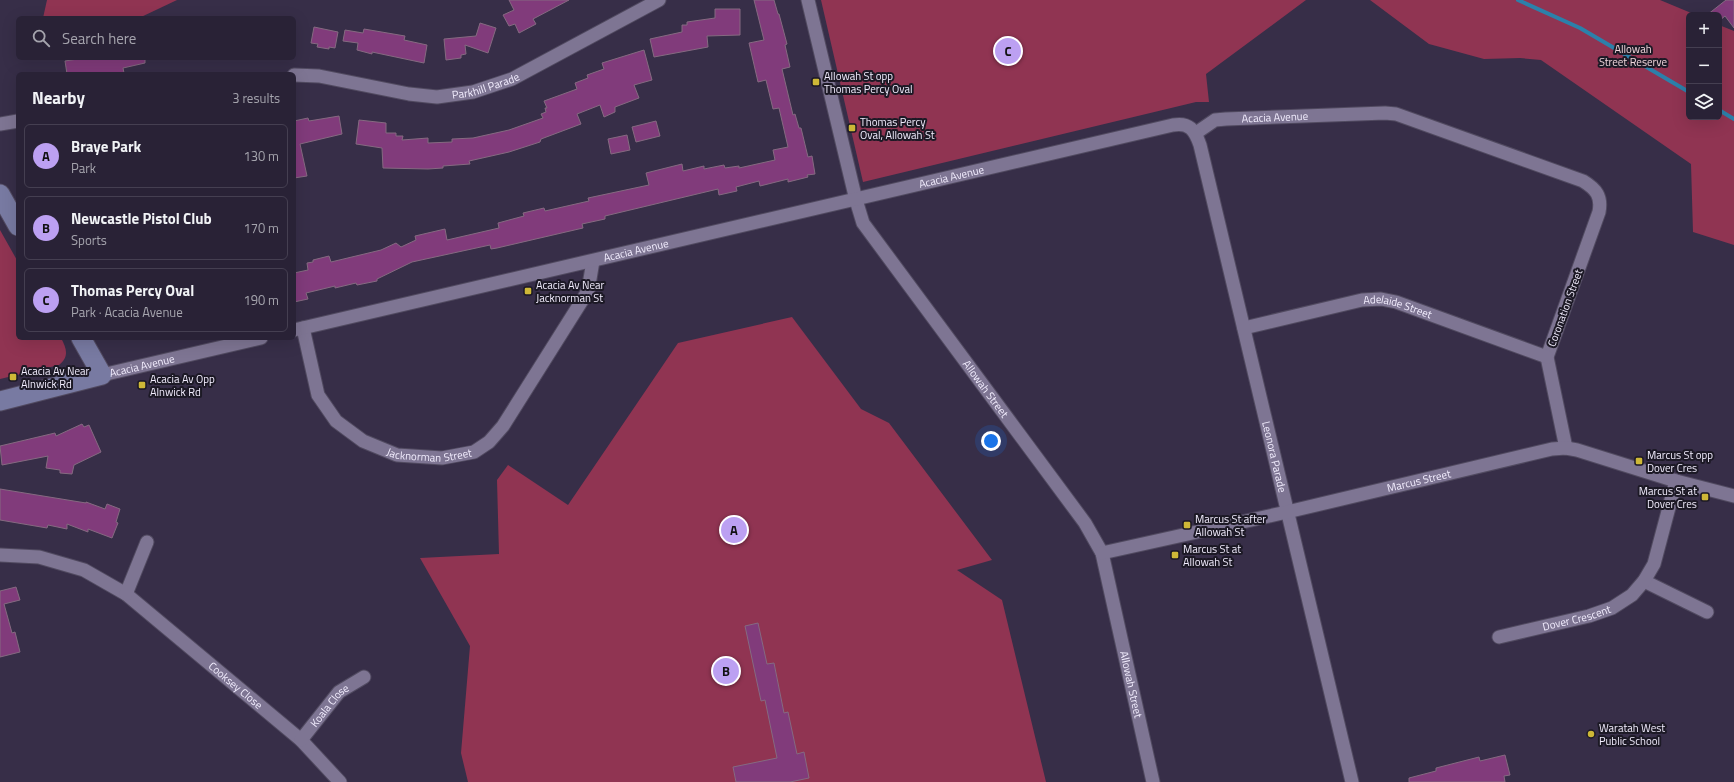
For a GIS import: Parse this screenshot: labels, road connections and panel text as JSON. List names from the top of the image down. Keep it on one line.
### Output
{"streets":{"street":["Parkhill Parade","Acacia Avenue","Coronation Street","Adelaide Street","Allowah Street","Jacknorman Street","Leonora Parade","Marcus Street","Dover Crescent","Cooksey Close","Koala Close"]},"crossings":[["Acacia Avenue","Coronation Street"],["Acacia Avenue","Allowah Street"],["Acacia Avenue","Jacknorman Street"],["Acacia Avenue","Leonora Parade"],["Coronation Street","Adelaide Street"],["Coronation Street","Marcus Street"],["Adelaide Street","Leonora Parade"],["Allowah Street","Marcus Street"],["Leonora Parade","Marcus Street"],["Marcus Street","Dover Crescent"],["Cooksey Close","Koala Close"]],"parks":["Allowah Street Reserve"],"places":{"transit":["Allowah St opp Thomas Percy Oval","Thomas Percy Oval, Allowah St","Acacia Av Near Jacknorman St","Acacia Av Near Alnwick Rd","Acacia Av Opp Alnwick Rd","Marcus St opp Dover Cres","Marcus St at Dover Cres","Marcus St after Allowah St","Marcus St at Allowah St"],"other":["Waratah West Public School"]},"page":{"map_buttons":["+","−"],"search":"Search here","pins":["C","A","B"],"heading":["Nearby","3 results"],"list":[{"mark":"A","name":"Braye Park","note":"Park","value":"130 m"},{"mark":"B","name":"Newcastle Pistol Club","note":"Sports","value":"170 m"},{"mark":"C","name":"Thomas Percy Oval","note":"Park · Acacia Avenue","value":"190 m"}]}}
